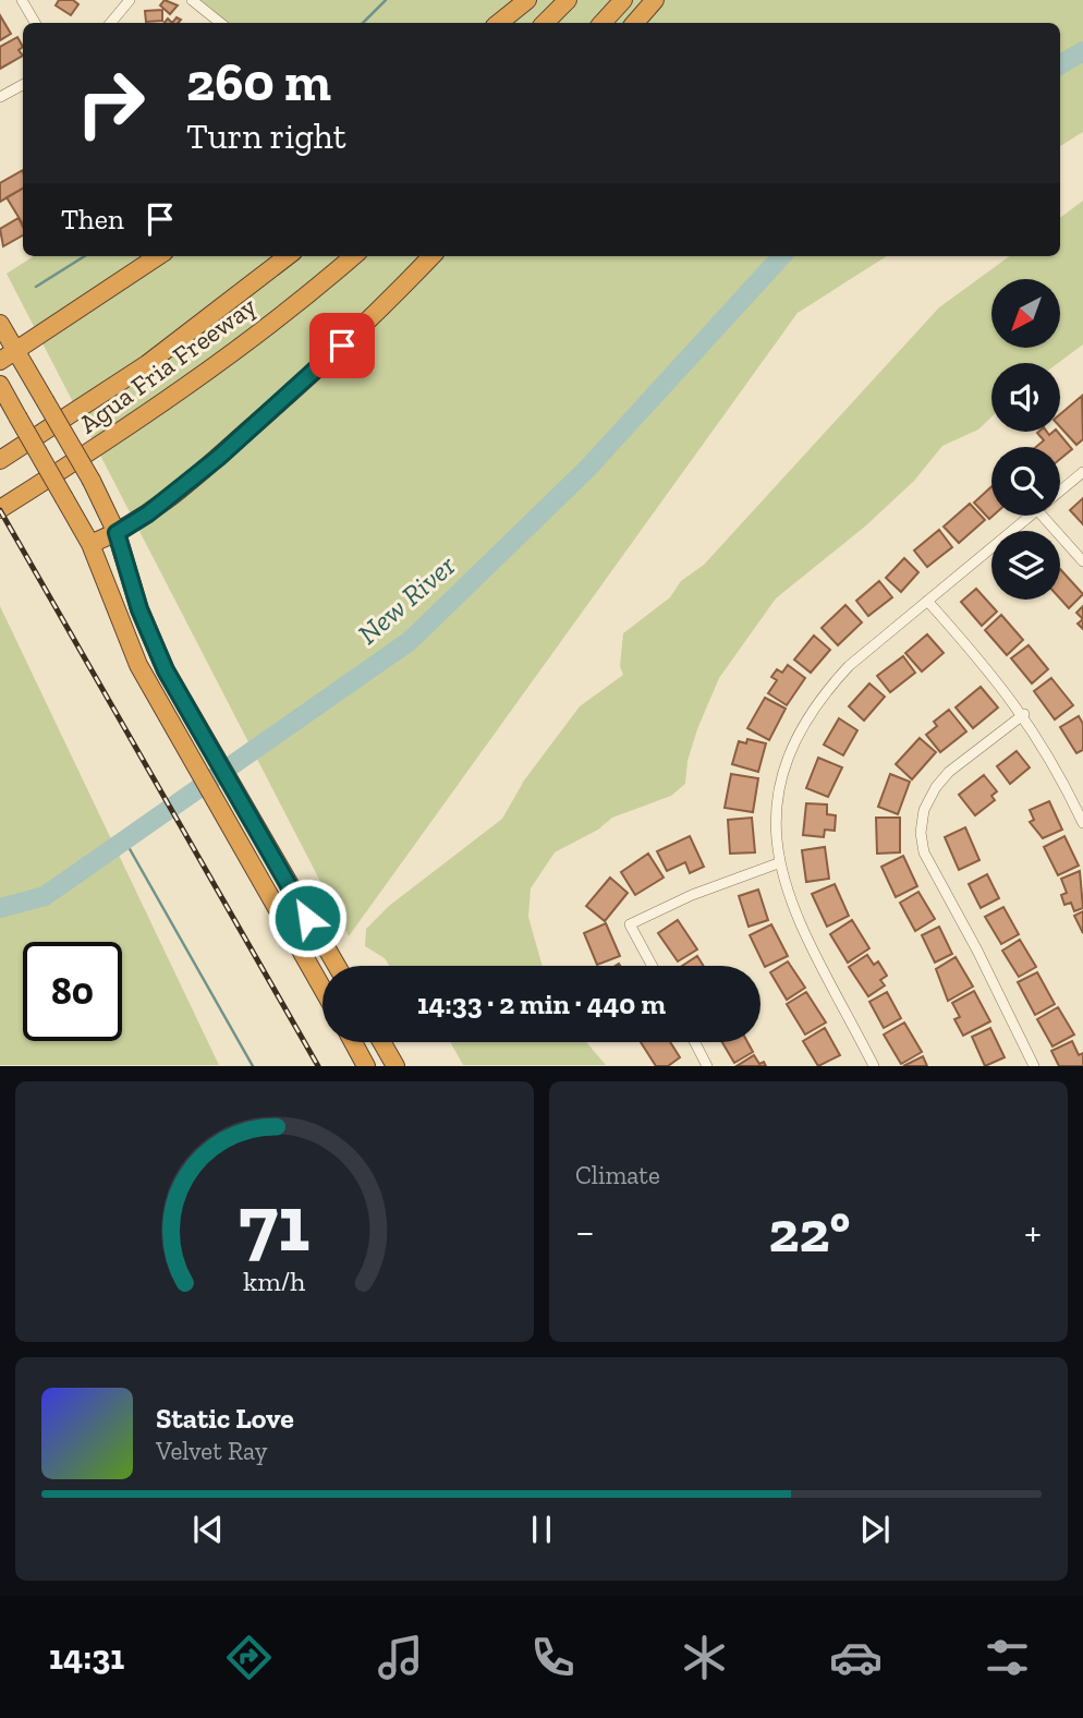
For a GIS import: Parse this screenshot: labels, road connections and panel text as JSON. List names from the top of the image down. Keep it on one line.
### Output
{"streets":{"highway":["Agua Fria Freeway"]},"water":["New River"],"north":"bottom left","page":{"turn":["260 m","Turn right"],"then":"Then","limit":"80","trip":"14:33 · 2 min · 440 m","tile":"Climate","heat":["−","22°","+"],"song":["Static Love","Velvet Ray"],"tabs":"14:31","gauge":["71","km/h"]}}
